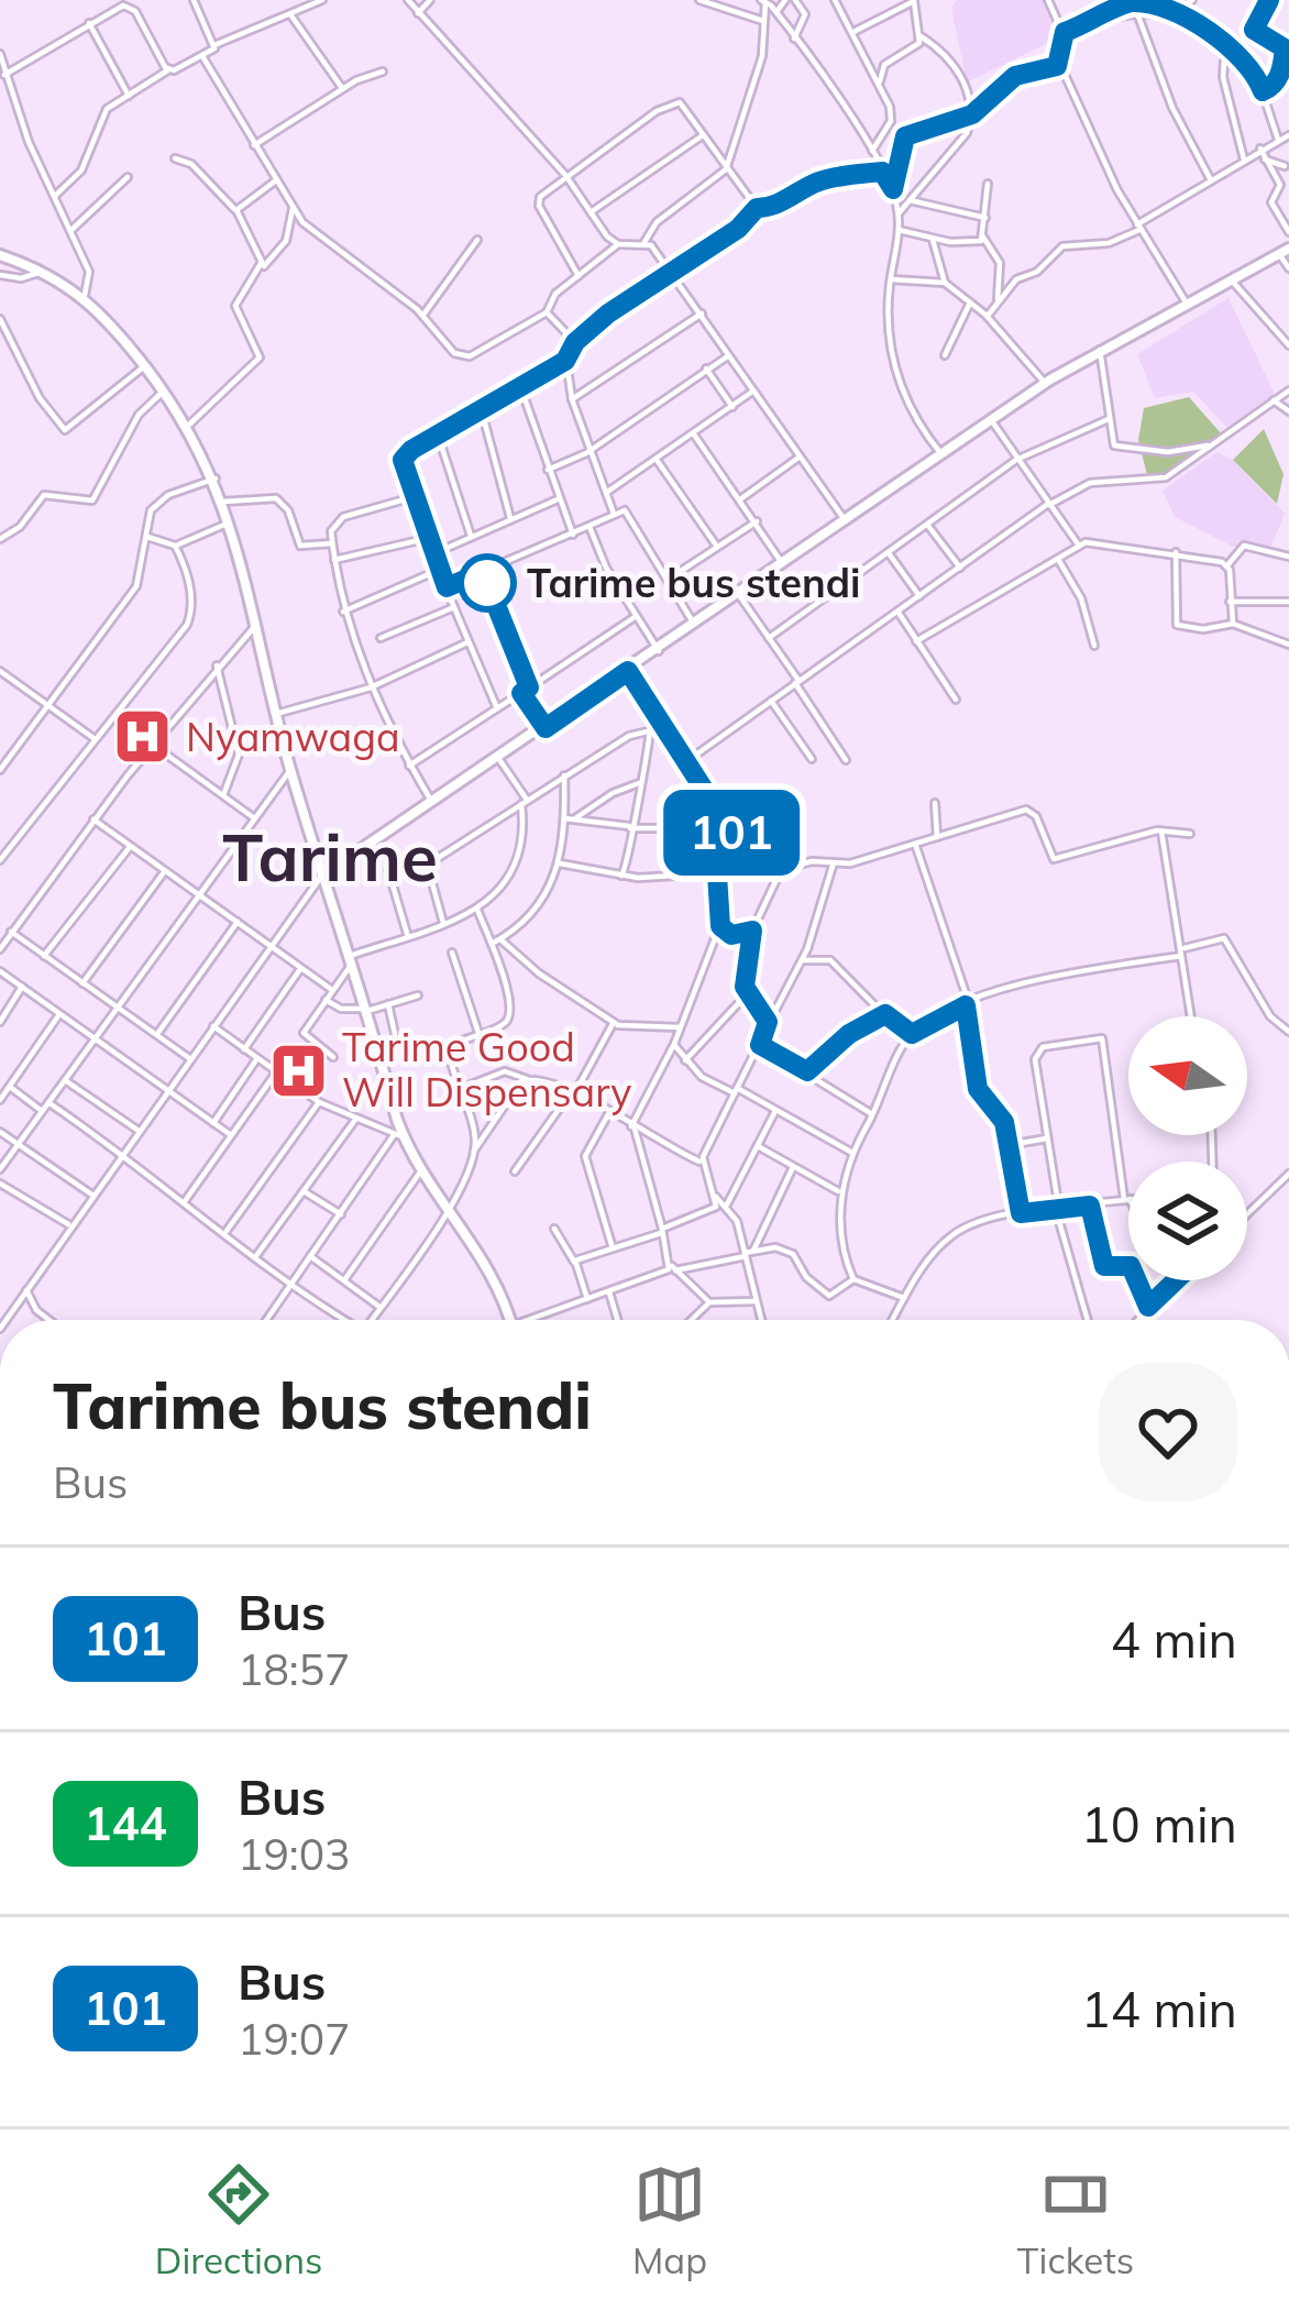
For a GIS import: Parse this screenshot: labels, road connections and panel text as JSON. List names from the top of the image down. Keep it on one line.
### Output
{"districts":["Tarime"],"places":{"other":["Tarime bus stendi"],"hospital":["Nyamwaga","Tarime Good Will Dispensary"]},"lines":["bus line 101"],"north":"left","page":{"on_map":"101","heading":["Tarime bus stendi","Bus"],"list":[{"mark":"101","name":"Bus","note":"18:57","value":"4 min"},{"mark":"144","name":"Bus","note":"19:03","value":"10 min"},{"mark":"101","name":"Bus","note":"19:07","value":"14 min"}],"tabs":["Directions","Map","Tickets"]}}
